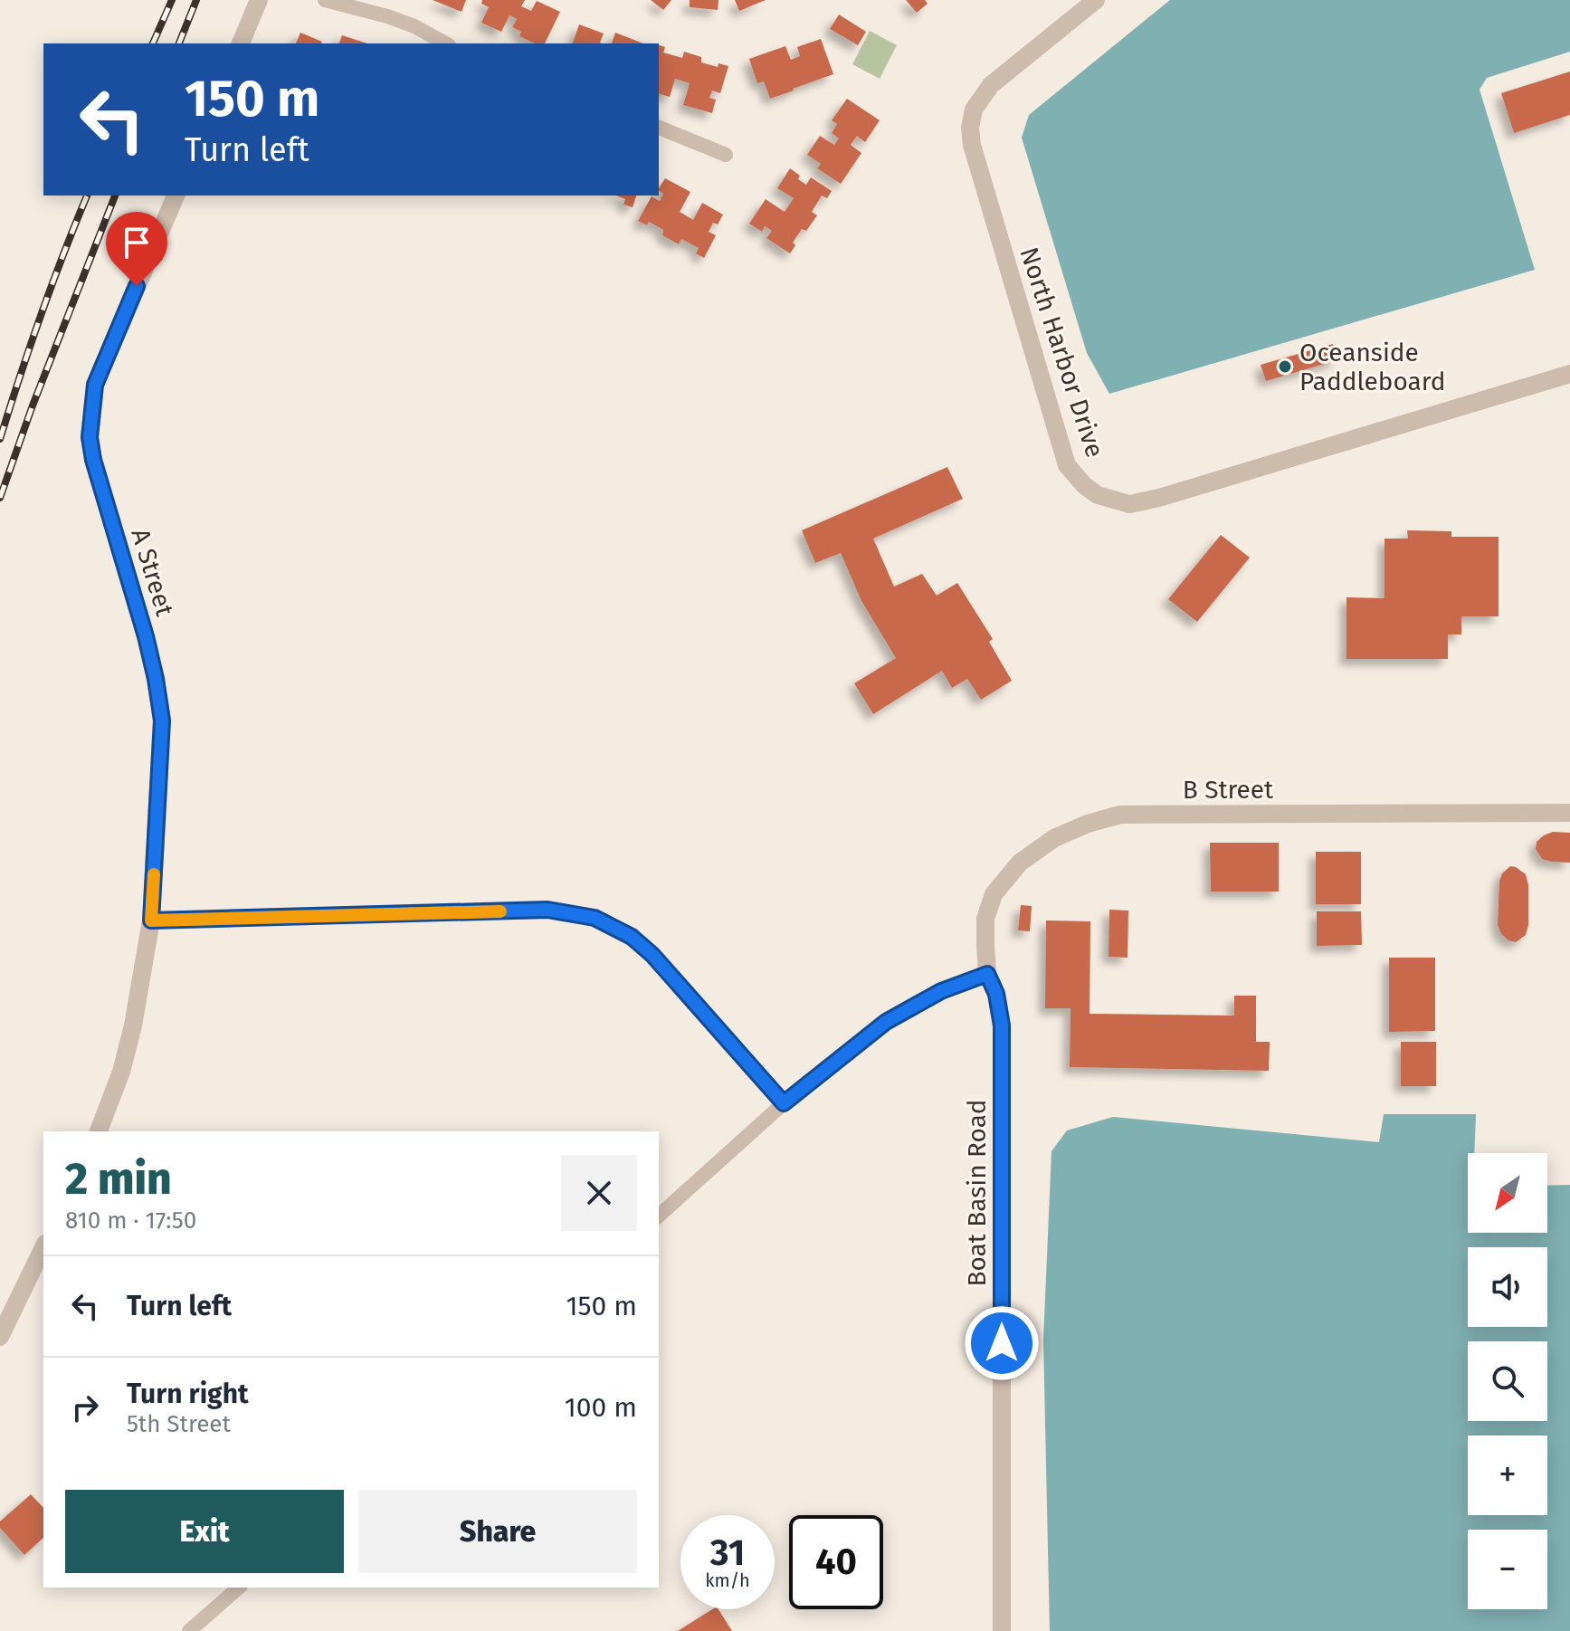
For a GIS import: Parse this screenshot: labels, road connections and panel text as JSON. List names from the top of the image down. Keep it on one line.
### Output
{"streets":{"street":["North Harbor Drive","A Street","B Street","Boat Basin Road"]},"crossings":[["B Street","Boat Basin Road"]],"places":["Oceanside Paddleboard"],"north":"bottom left","page":{"turn":["150 m","Turn left"],"heading":["2 min","810 m · 17:50"],"map_buttons":["+","−"],"list":[{"name":"Turn left","value":"150 m"},{"name":"Turn right","note":"5th Street","value":"100 m"}],"buttons":["Exit","Share"],"speed":"31 km/h","limit":"40"}}
